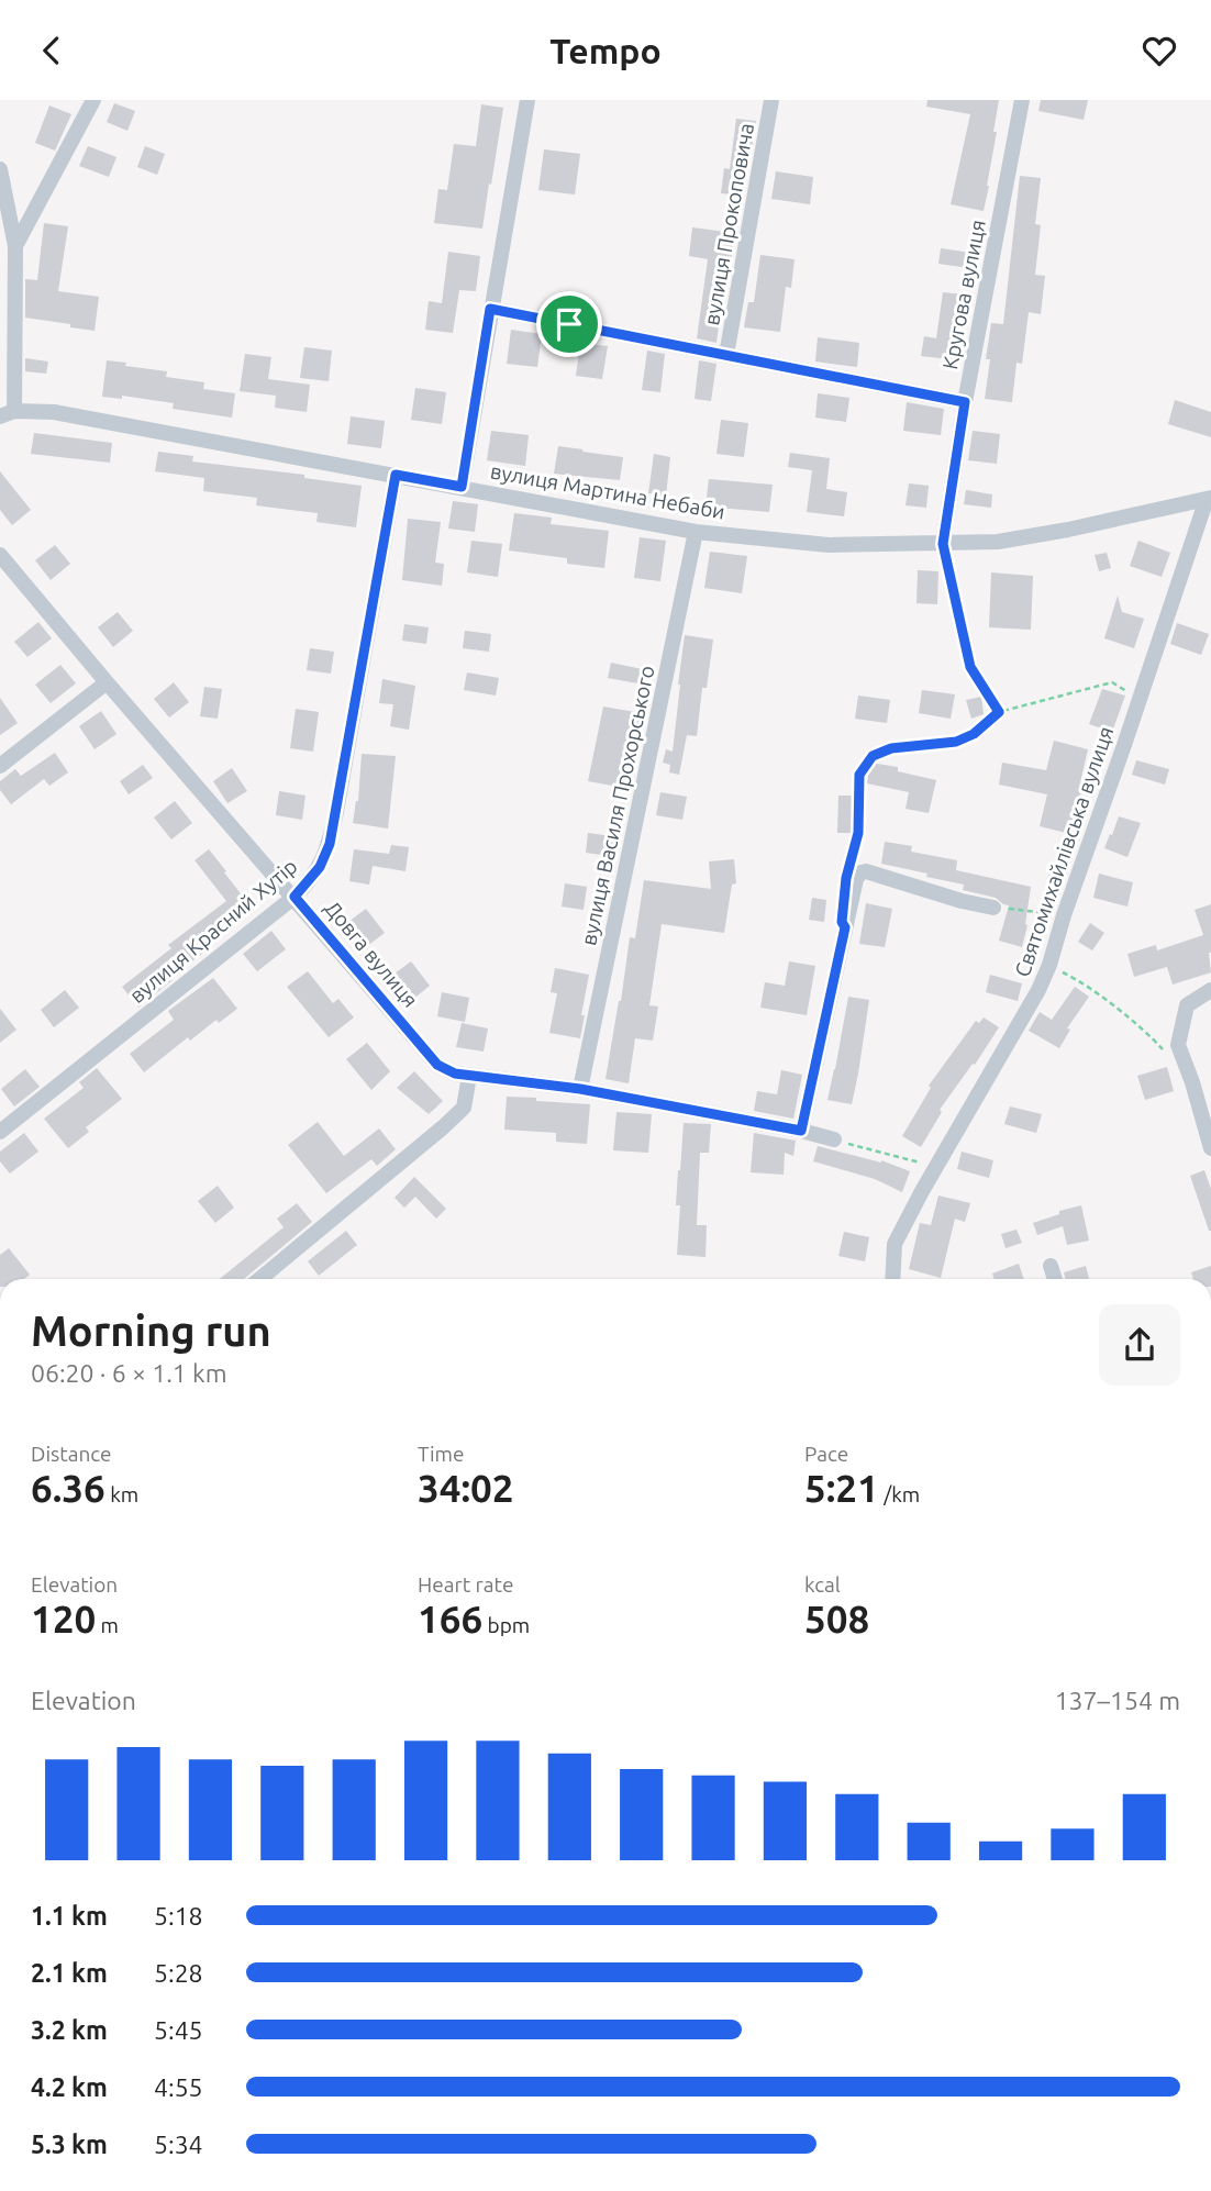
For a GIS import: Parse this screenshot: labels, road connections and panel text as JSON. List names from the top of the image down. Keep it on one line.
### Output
{"streets":{"street":["вулиця Прокоповича","Кругова вулиця","вулиця Мартина Небаби","вулиця Василя Прохорського","Святомихайлівська вулиця","вулиця Красний Хутір","Довга вулиця"]},"crossings":[["вулиця Прокоповича","Кругова вулиця"],["Кругова вулиця","вулиця Мартина Небаби"],["вулиця Мартина Небаби","вулиця Василя Прохорського"],["вулиця Мартина Небаби","Святомихайлівська вулиця"],["вулиця Мартина Небаби","вулиця Красний Хутір"],["вулиця Василя Прохорського","Довга вулиця"],["вулиця Красний Хутір","Довга вулиця"]],"page":{"header":"Tempo","heading":["Morning run","06:20 · 6 × 1.1 km"],"stats":[["Distance","6.36 km"],["Time","34:02"],["Pace","5:21 /km"],["Elevation","120 m"],["Heart rate","166 bpm"],["kcal","508"]],"chart":["Elevation","137–154 m"],"list":[{"name":"1.1 km","note":"5:18"},{"name":"2.1 km","note":"5:28"},{"name":"3.2 km","note":"5:45"},{"name":"4.2 km","note":"4:55"},{"name":"5.3 km","note":"5:34"}]}}
